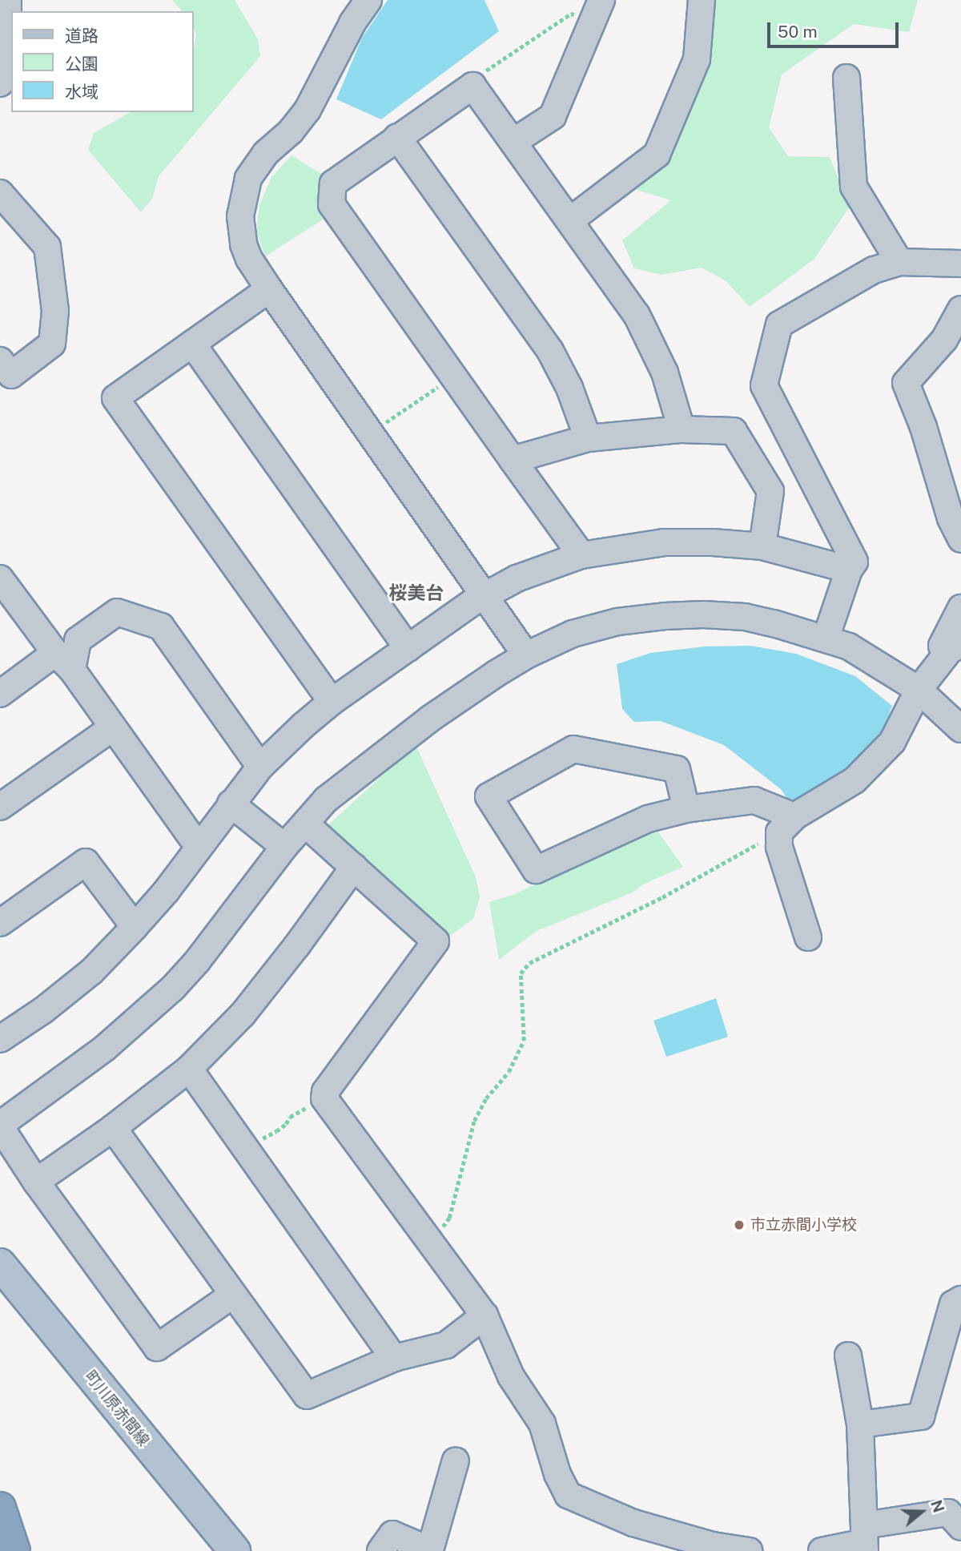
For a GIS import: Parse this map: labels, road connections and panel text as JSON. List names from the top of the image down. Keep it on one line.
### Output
{"streets":{"main road":["町川原赤間線"]},"districts":["桜美台"],"places":["市立赤間小学校"],"legend":["道路","公園","水域"],"scale_bar":"50 m","north":"right"}
